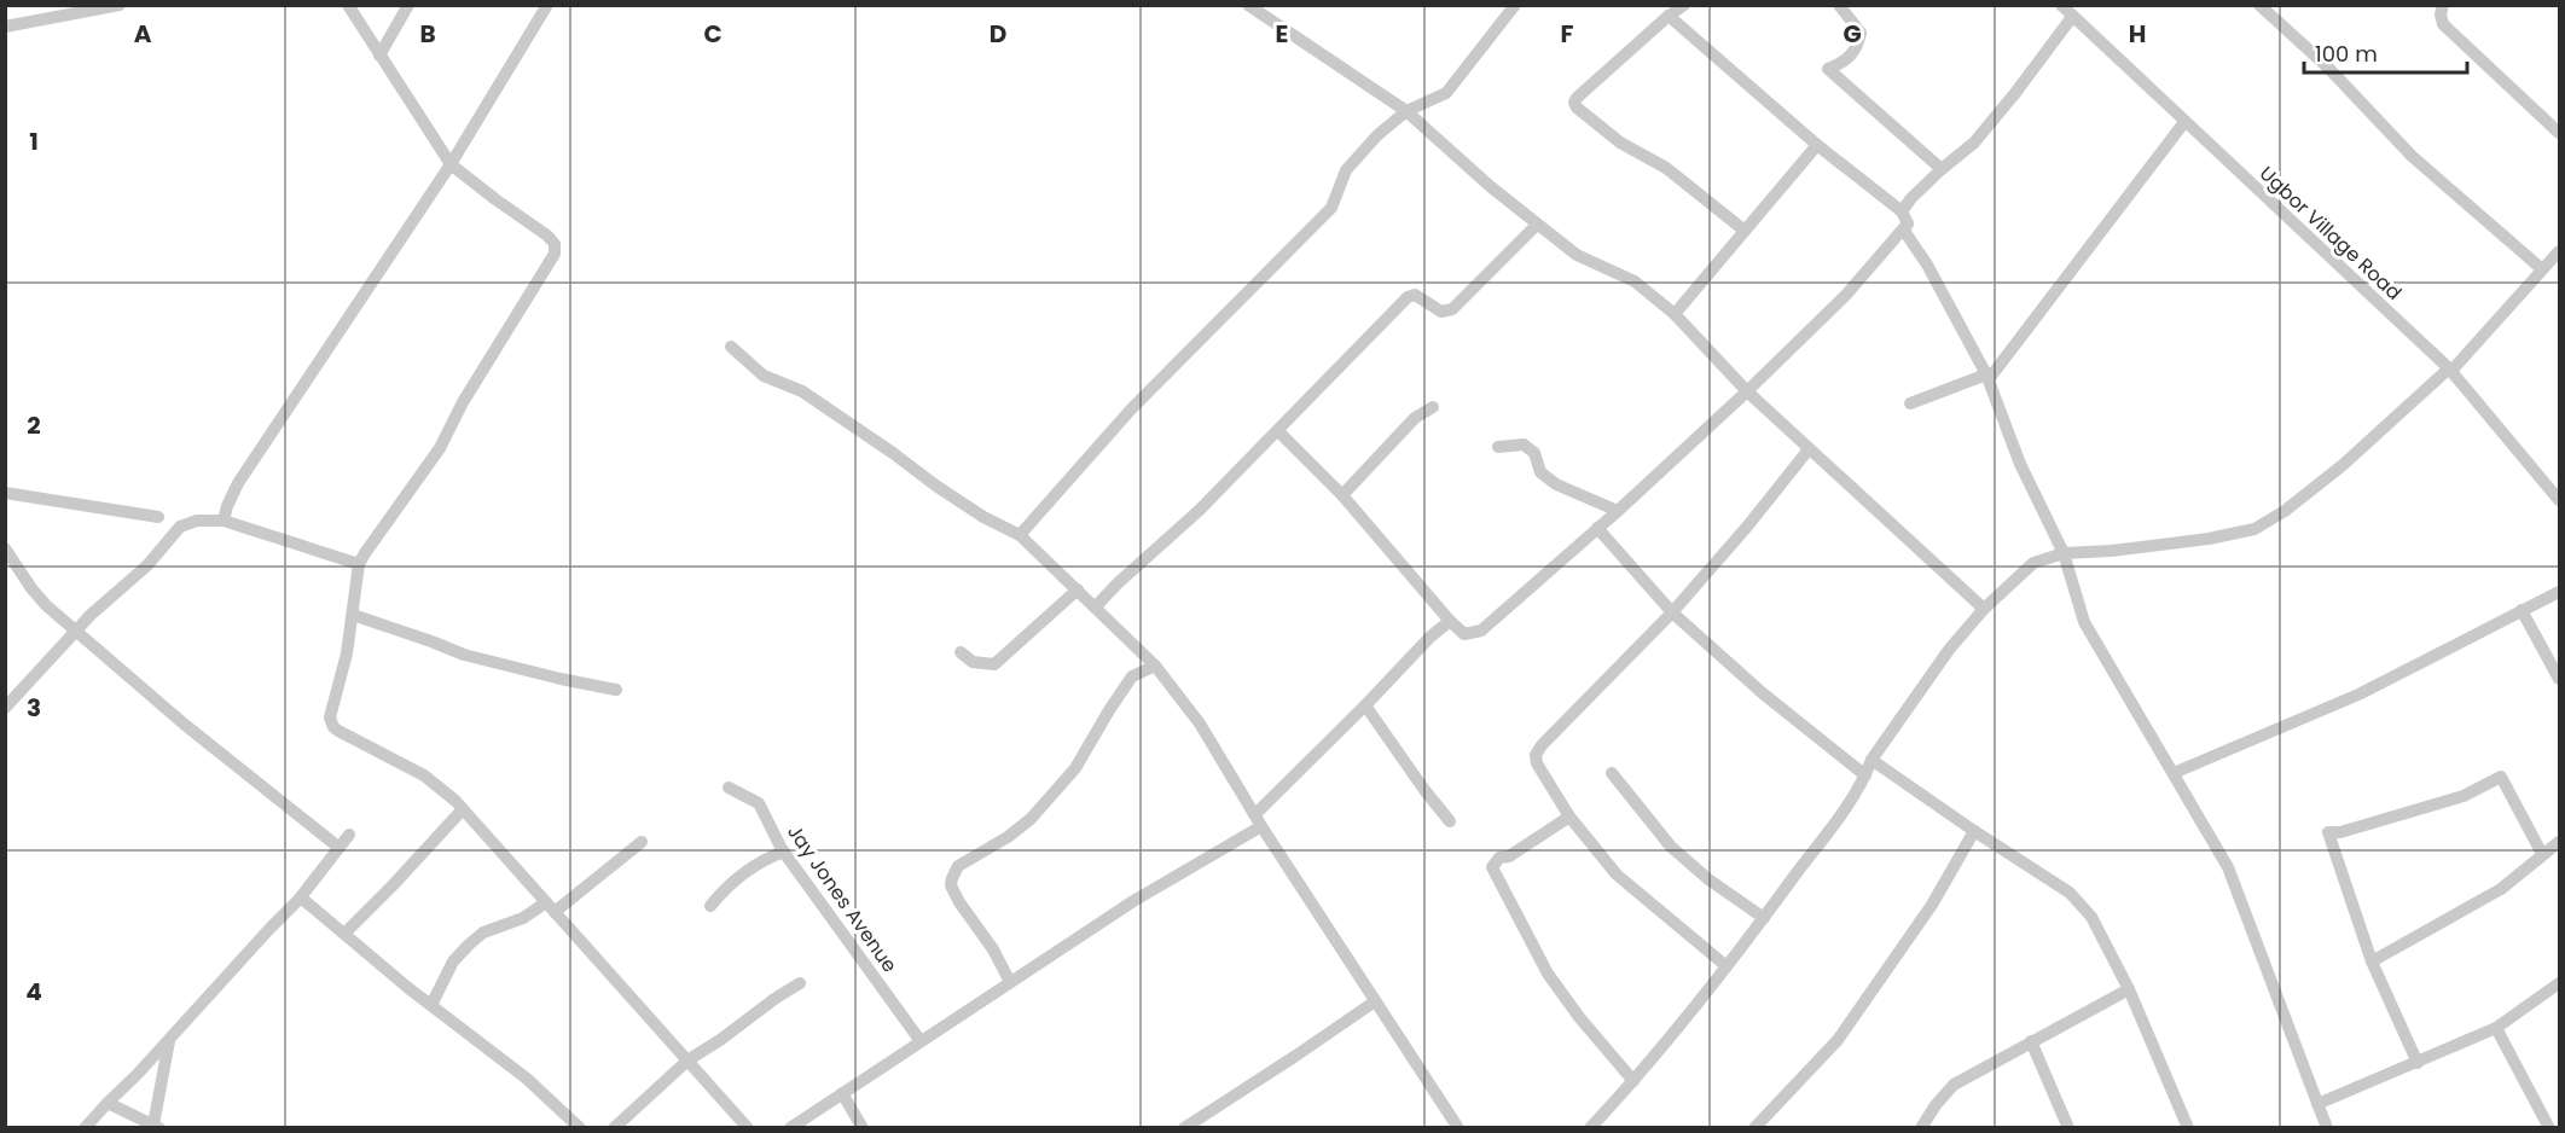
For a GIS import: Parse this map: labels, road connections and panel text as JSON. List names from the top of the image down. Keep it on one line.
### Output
{"streets":{"street":["Ugbor Village Road","Jay Jones Avenue"]},"scale_bar":"100 m","grid":{"columns":["A","B","C","D","E","F","G","H"],"rows":["1","2","3","4"]}}
